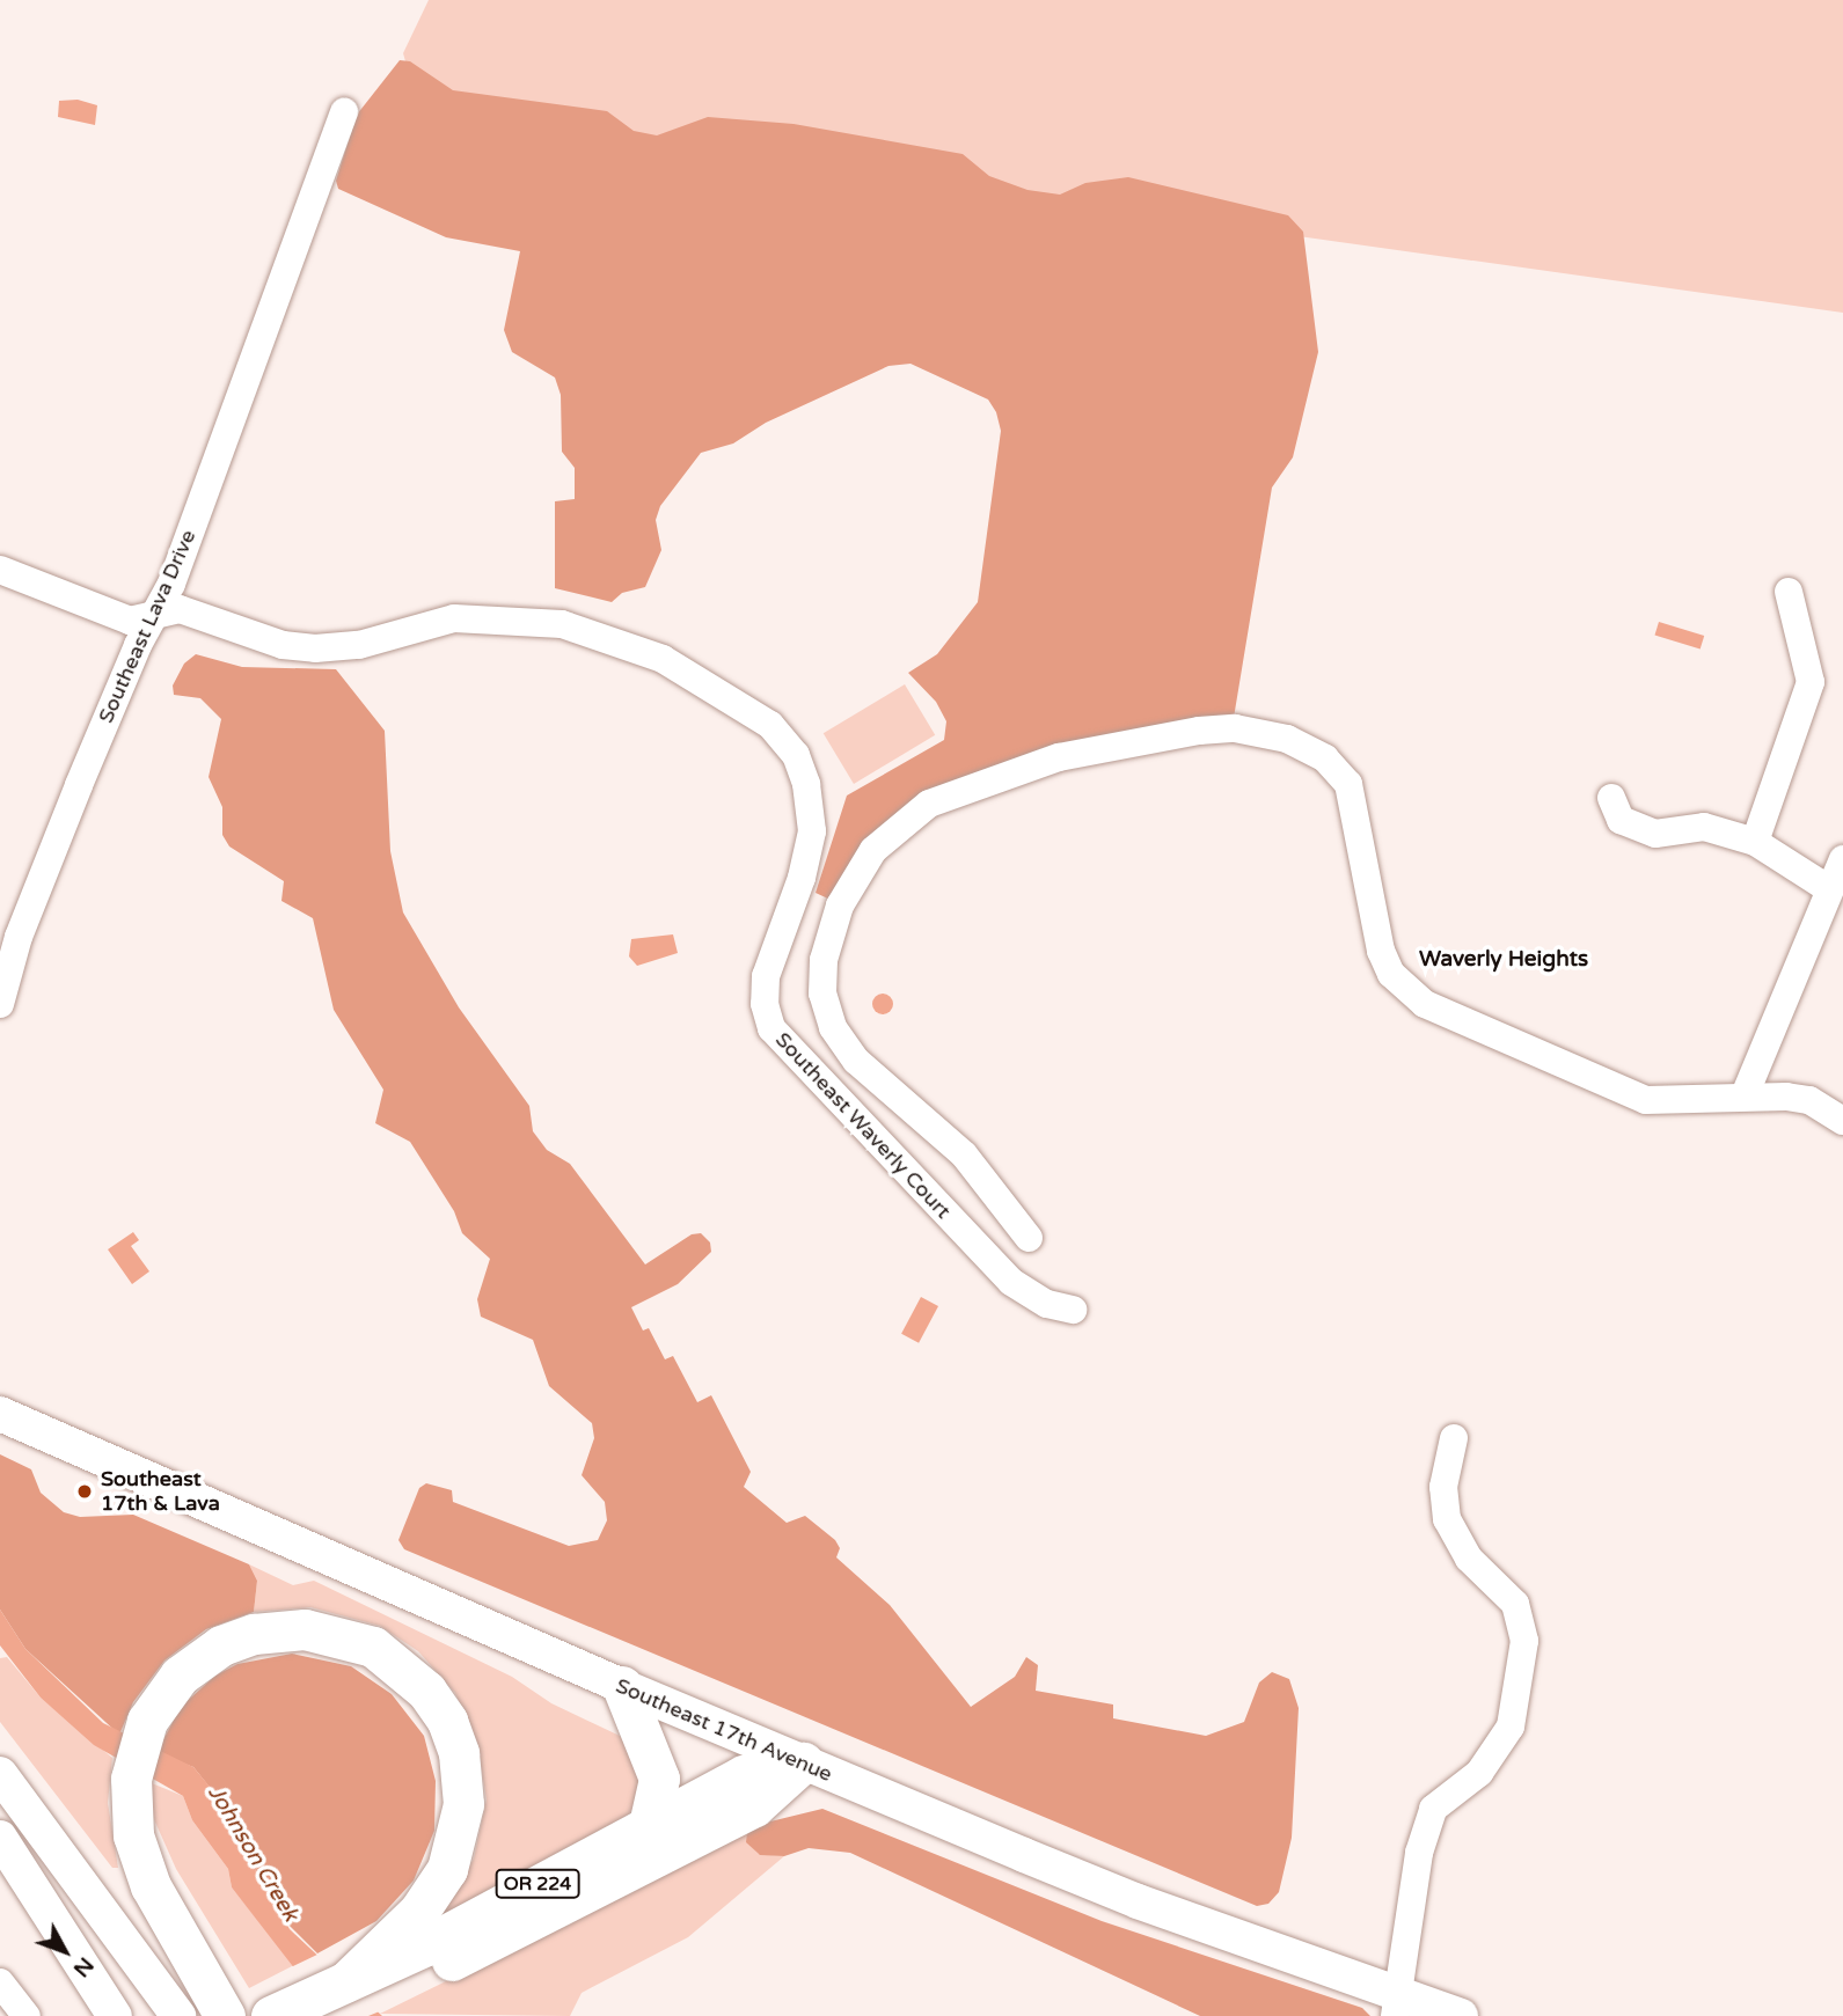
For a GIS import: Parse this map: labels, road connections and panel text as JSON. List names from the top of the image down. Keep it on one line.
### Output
{"streets":{"highway":["OR 224"],"main road":["Southeast 17th Avenue"],"street":["Southeast Lava Drive","Southeast Waverly Court"]},"crossings":[["Southeast Lava Drive","Southeast Waverly Court"],["Southeast 17th Avenue","OR 224"]],"districts":["Waverly Heights"],"water":["Johnson Creek"],"places":["Southeast 17th & Lava"],"north":"bottom right"}
